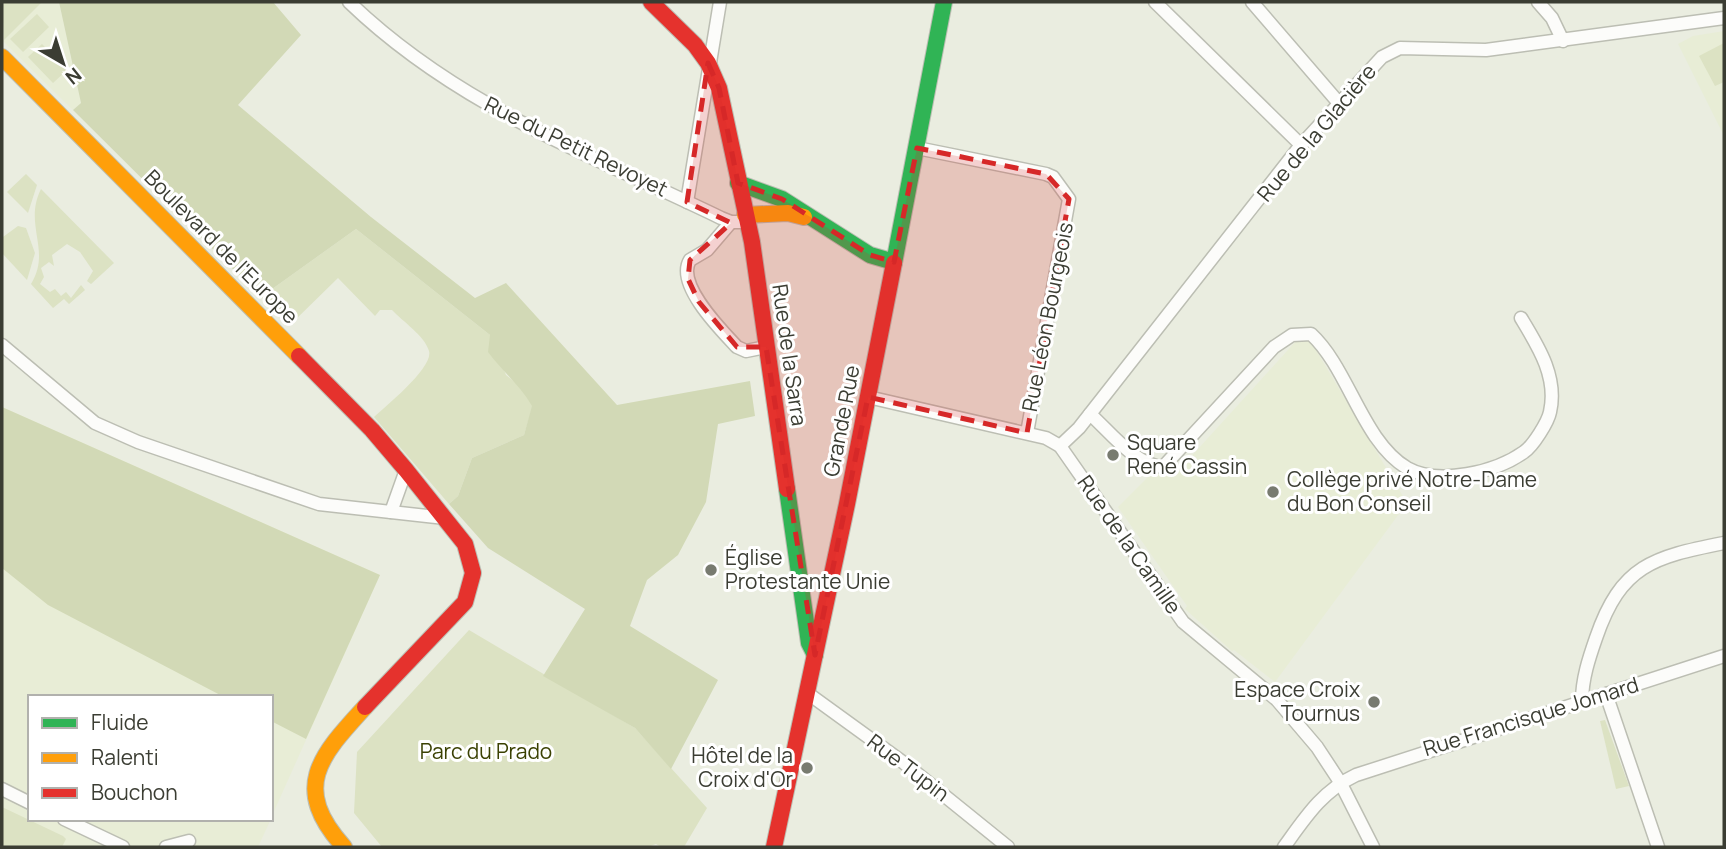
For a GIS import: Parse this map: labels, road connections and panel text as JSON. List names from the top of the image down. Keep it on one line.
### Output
{"streets":{"street":["Rue de la Glacière","Rue du Petit Revoyet","Boulevard de l'Europe","Rue Léon Bourgeois","Rue de la Sarra","Grande Rue","Rue de la Camille","Rue Francisque Jomard","Rue Tupin"]},"crossings":[["Rue de la Glacière","Rue de la Camille"],["Rue du Petit Revoyet","Rue de la Sarra"],["Rue Léon Bourgeois","Grande Rue"],["Rue de la Sarra","Grande Rue"],["Grande Rue","Rue Tupin"],["Rue de la Camille","Rue Francisque Jomard"]],"parks":["Parc du Prado"],"places":["Square René Cassin","Collège privé Notre-Dame du Bon Conseil","Église Protestante Unie","Espace Croix Tournus","Hôtel de la Croix d'Or"],"legend":["Fluide","Ralenti","Bouchon"],"north":"bottom right"}
